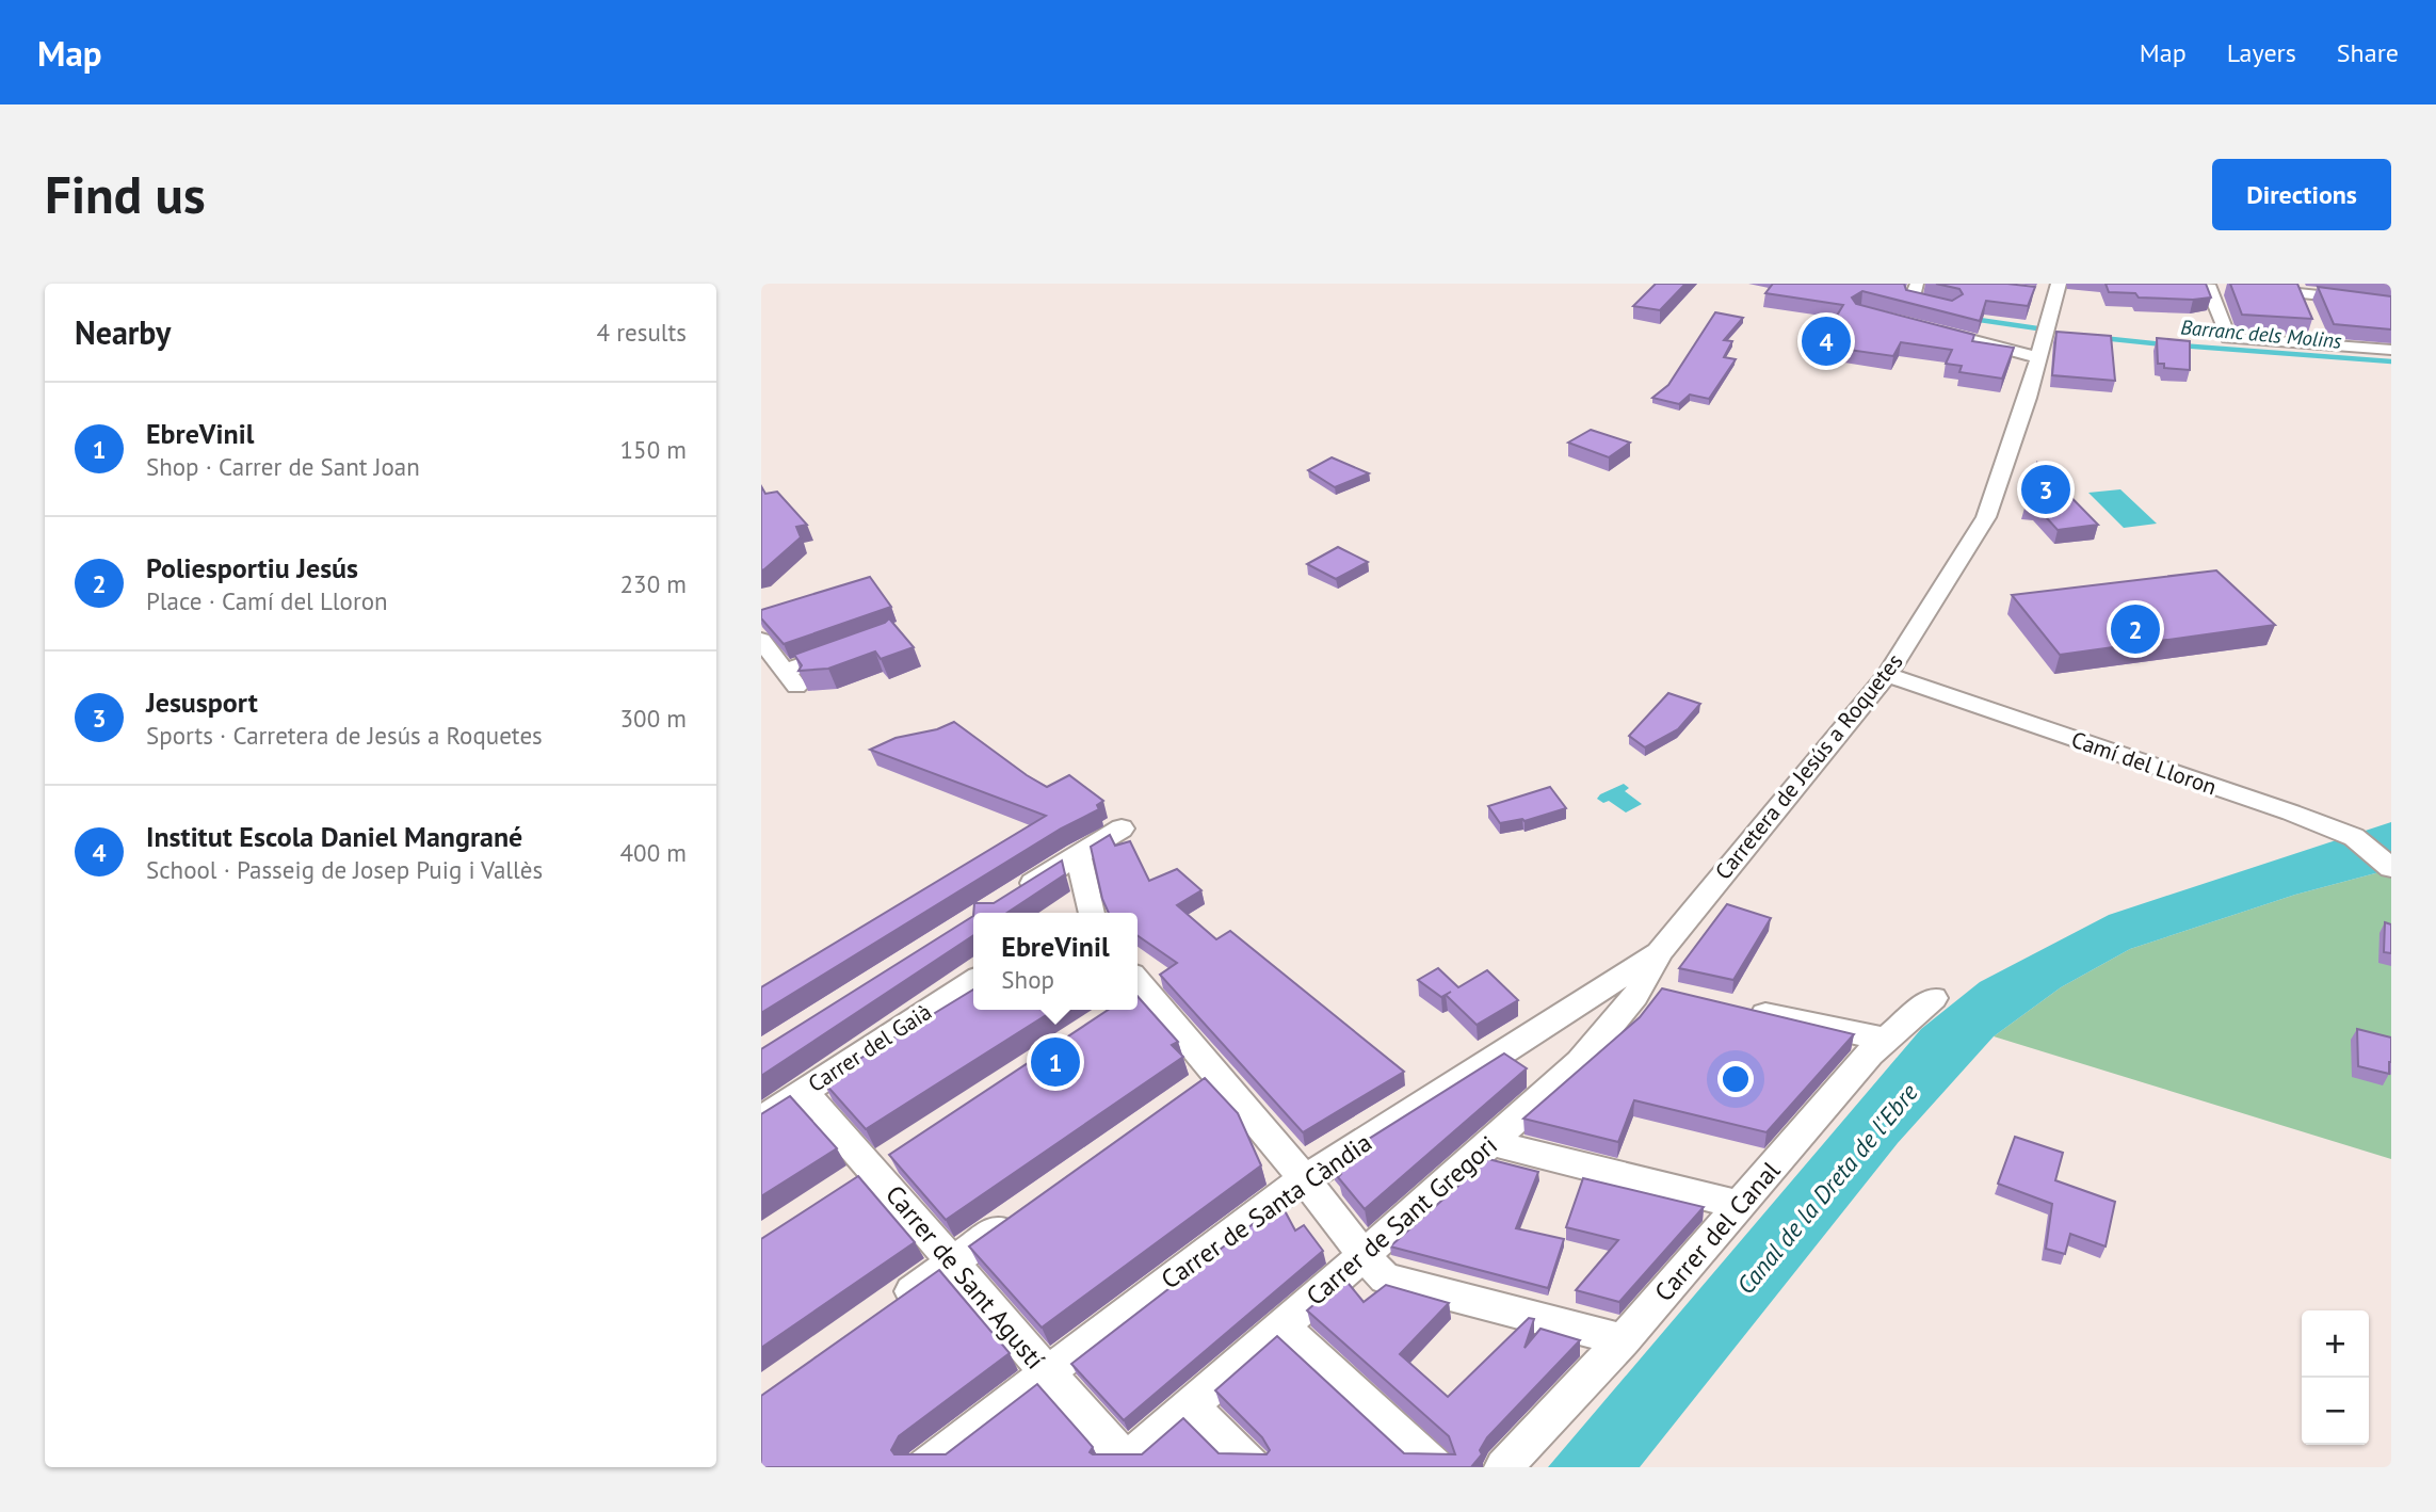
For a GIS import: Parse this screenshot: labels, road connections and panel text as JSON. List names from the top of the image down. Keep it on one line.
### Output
{"streets":{"street":["Camí del Lloron","Carretera de Jesús a Roquetes","Carrer del Gaià","Carrer de Santa Càndia","Carrer de Sant Gregori","Carrer del Canal","Carrer de Sant Agustí"]},"crossings":[["Camí del Lloron","Carretera de Jesús a Roquetes"],["Carretera de Jesús a Roquetes","Carrer de Santa Càndia"],["Carretera de Jesús a Roquetes","Carrer de Sant Gregori"],["Carrer del Gaià","Carrer de Sant Agustí"],["Carrer de Santa Càndia","Carrer de Sant Gregori"],["Carrer de Santa Càndia","Carrer de Sant Agustí"],["Carrer de Sant Gregori","Carrer de Sant Agustí"]],"water":["Barranc dels Molins","Canal de la Dreta de l'Ebre"],"page":{"header":"Map","nav":["Map","Layers","Share"],"buttons":"Directions","title":"Find us","heading":["Nearby","4 results"],"pins":["4","3","2","1"],"list":[{"mark":"1","name":"EbreVinil","note":"Shop · Carrer de Sant Joan","value":"150 m"},{"mark":"2","name":"Poliesportiu Jesús","note":"Place · Camí del Lloron","value":"230 m"},{"mark":"3","name":"Jesusport","note":"Sports · Carretera de Jesús a Roquetes","value":"300 m"},{"mark":"4","name":"Institut Escola Daniel Mangrané","note":"School · Passeig de Josep Puig i Vallès","value":"400 m"}],"popup":["EbreVinil","Shop"],"map_buttons":["+","−"]}}
